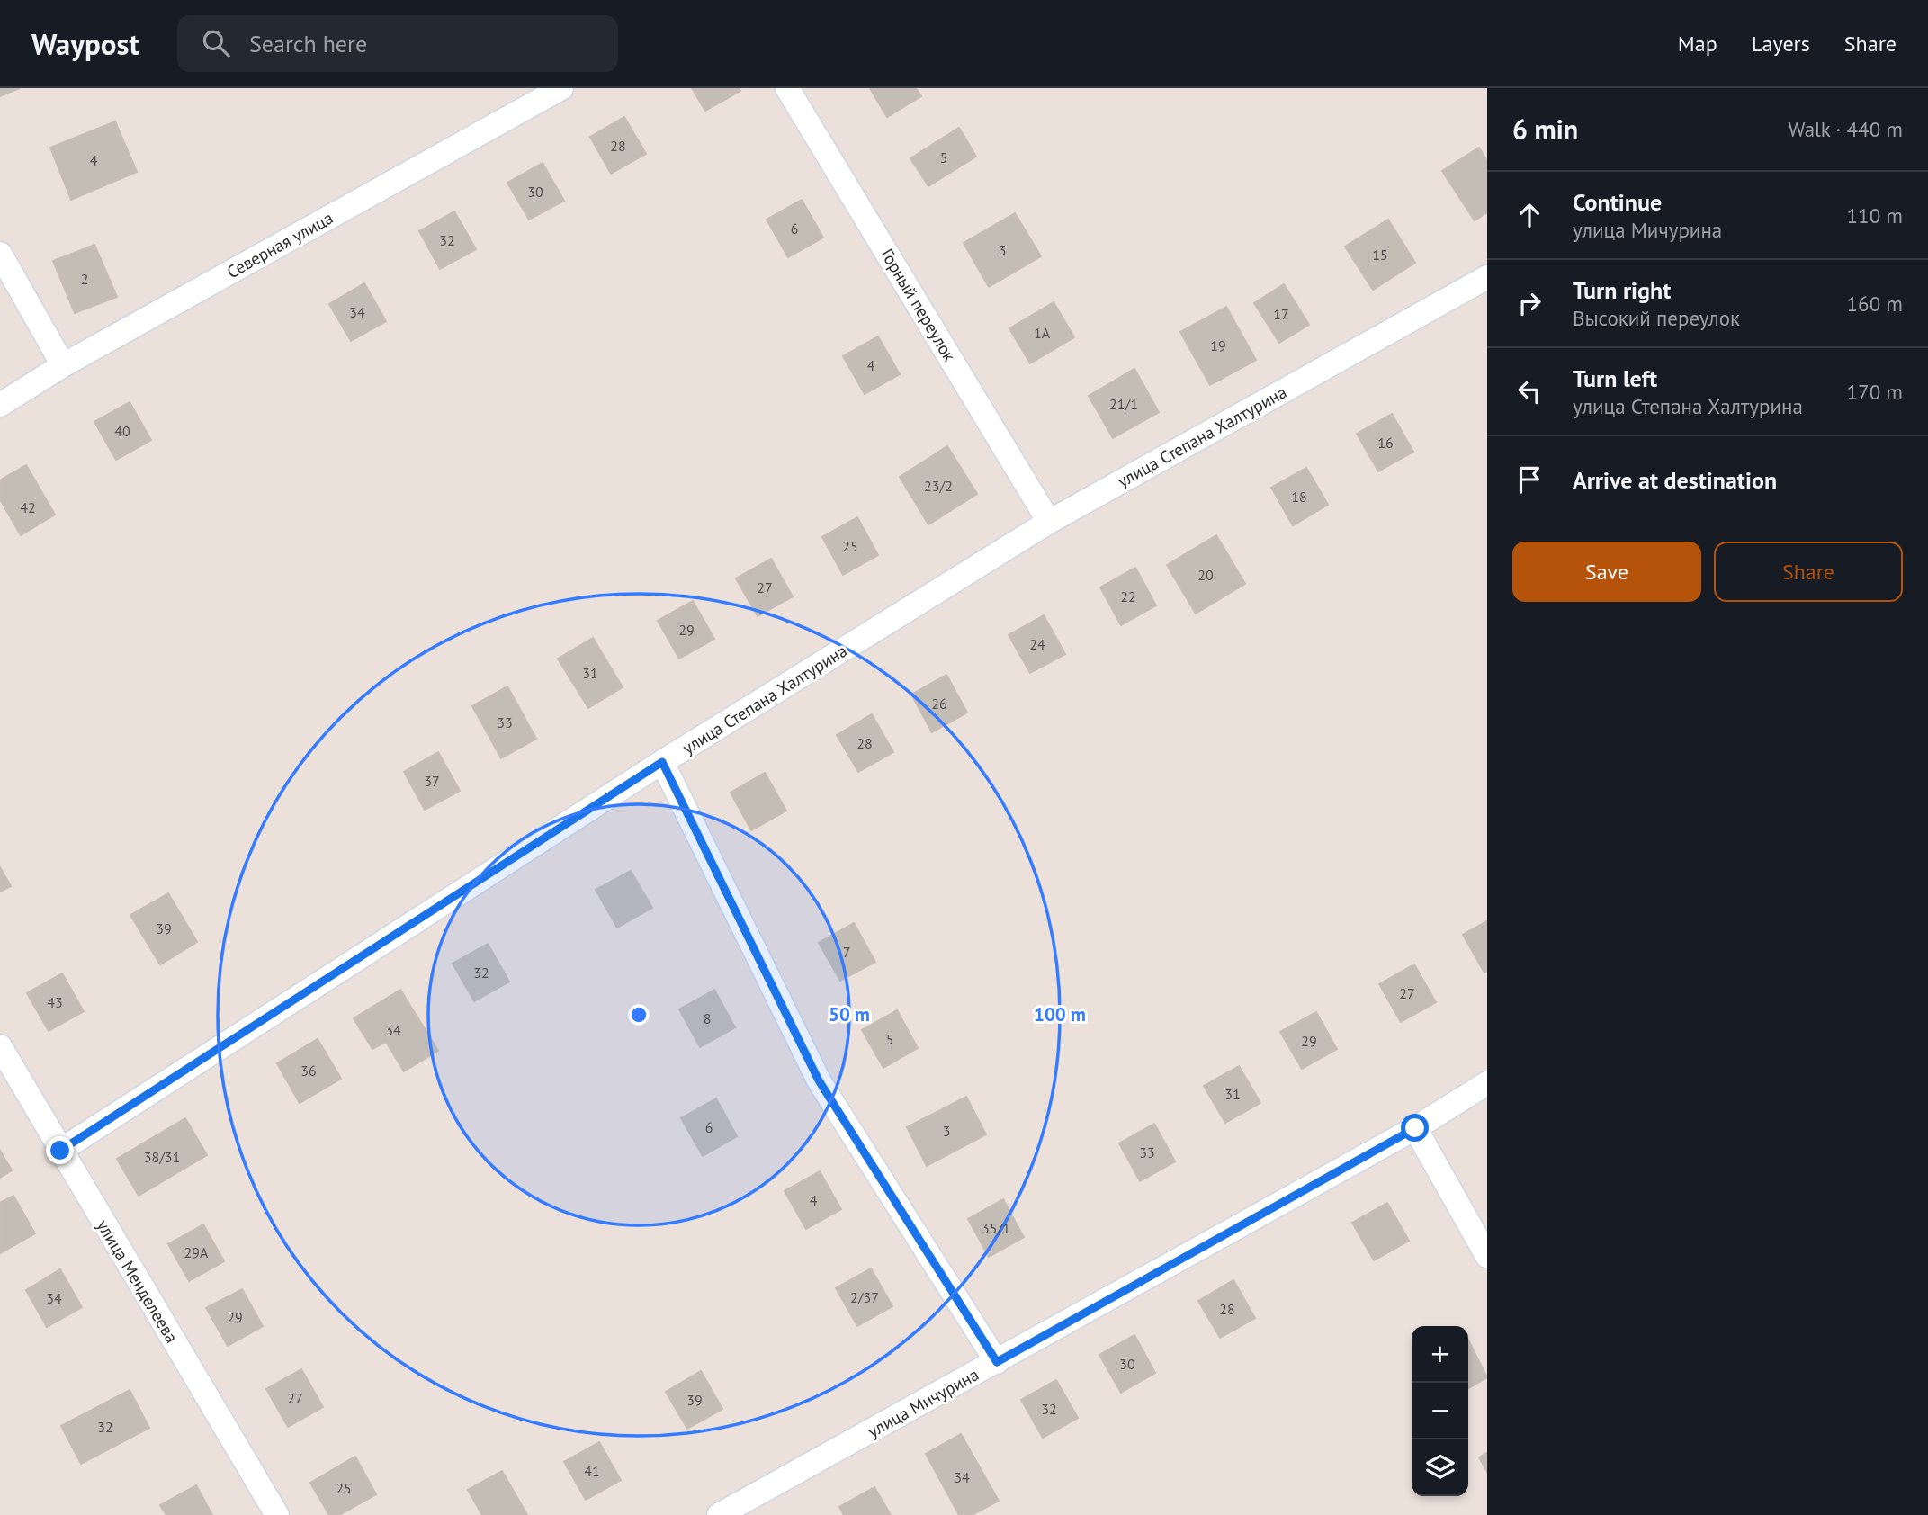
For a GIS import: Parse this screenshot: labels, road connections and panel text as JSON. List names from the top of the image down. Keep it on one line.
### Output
{"streets":{"street":["Северная улица","Горный переулок","улица Степана Халтурина","улица Менделеева","улица Мичурина"]},"crossings":[["Горный переулок","улица Степана Халтурина"],["улица Степана Халтурина","улица Менделеева"]],"house_numbers":["28","5","4","30","6","32","3","15","2","34","17","1А","19","4","21/1","40","16","23/2","18","42","25","20","27","22","29","24","31","26","33","28","37","39","7","32","27","43","8","34","5","29","36","31","6","3","33","38/31","4","35/1","29А","2/37","34","28","29","30","27","39","32","32","41","34","25"],"page":{"header":"Waypost","search":"Search here","nav":["Map","Layers","Share"],"heading":["6 min","Walk · 440 m"],"list":[["Continue","улица Мичурина","110 m"],["Turn right","Высокий переулок","160 m"],["Turn left","улица Степана Халтурина","170 m"],"Arrive at destination"],"buttons":["Save","Share"],"map_buttons":["+","−"]},"rings":["50 m","100 m"]}
